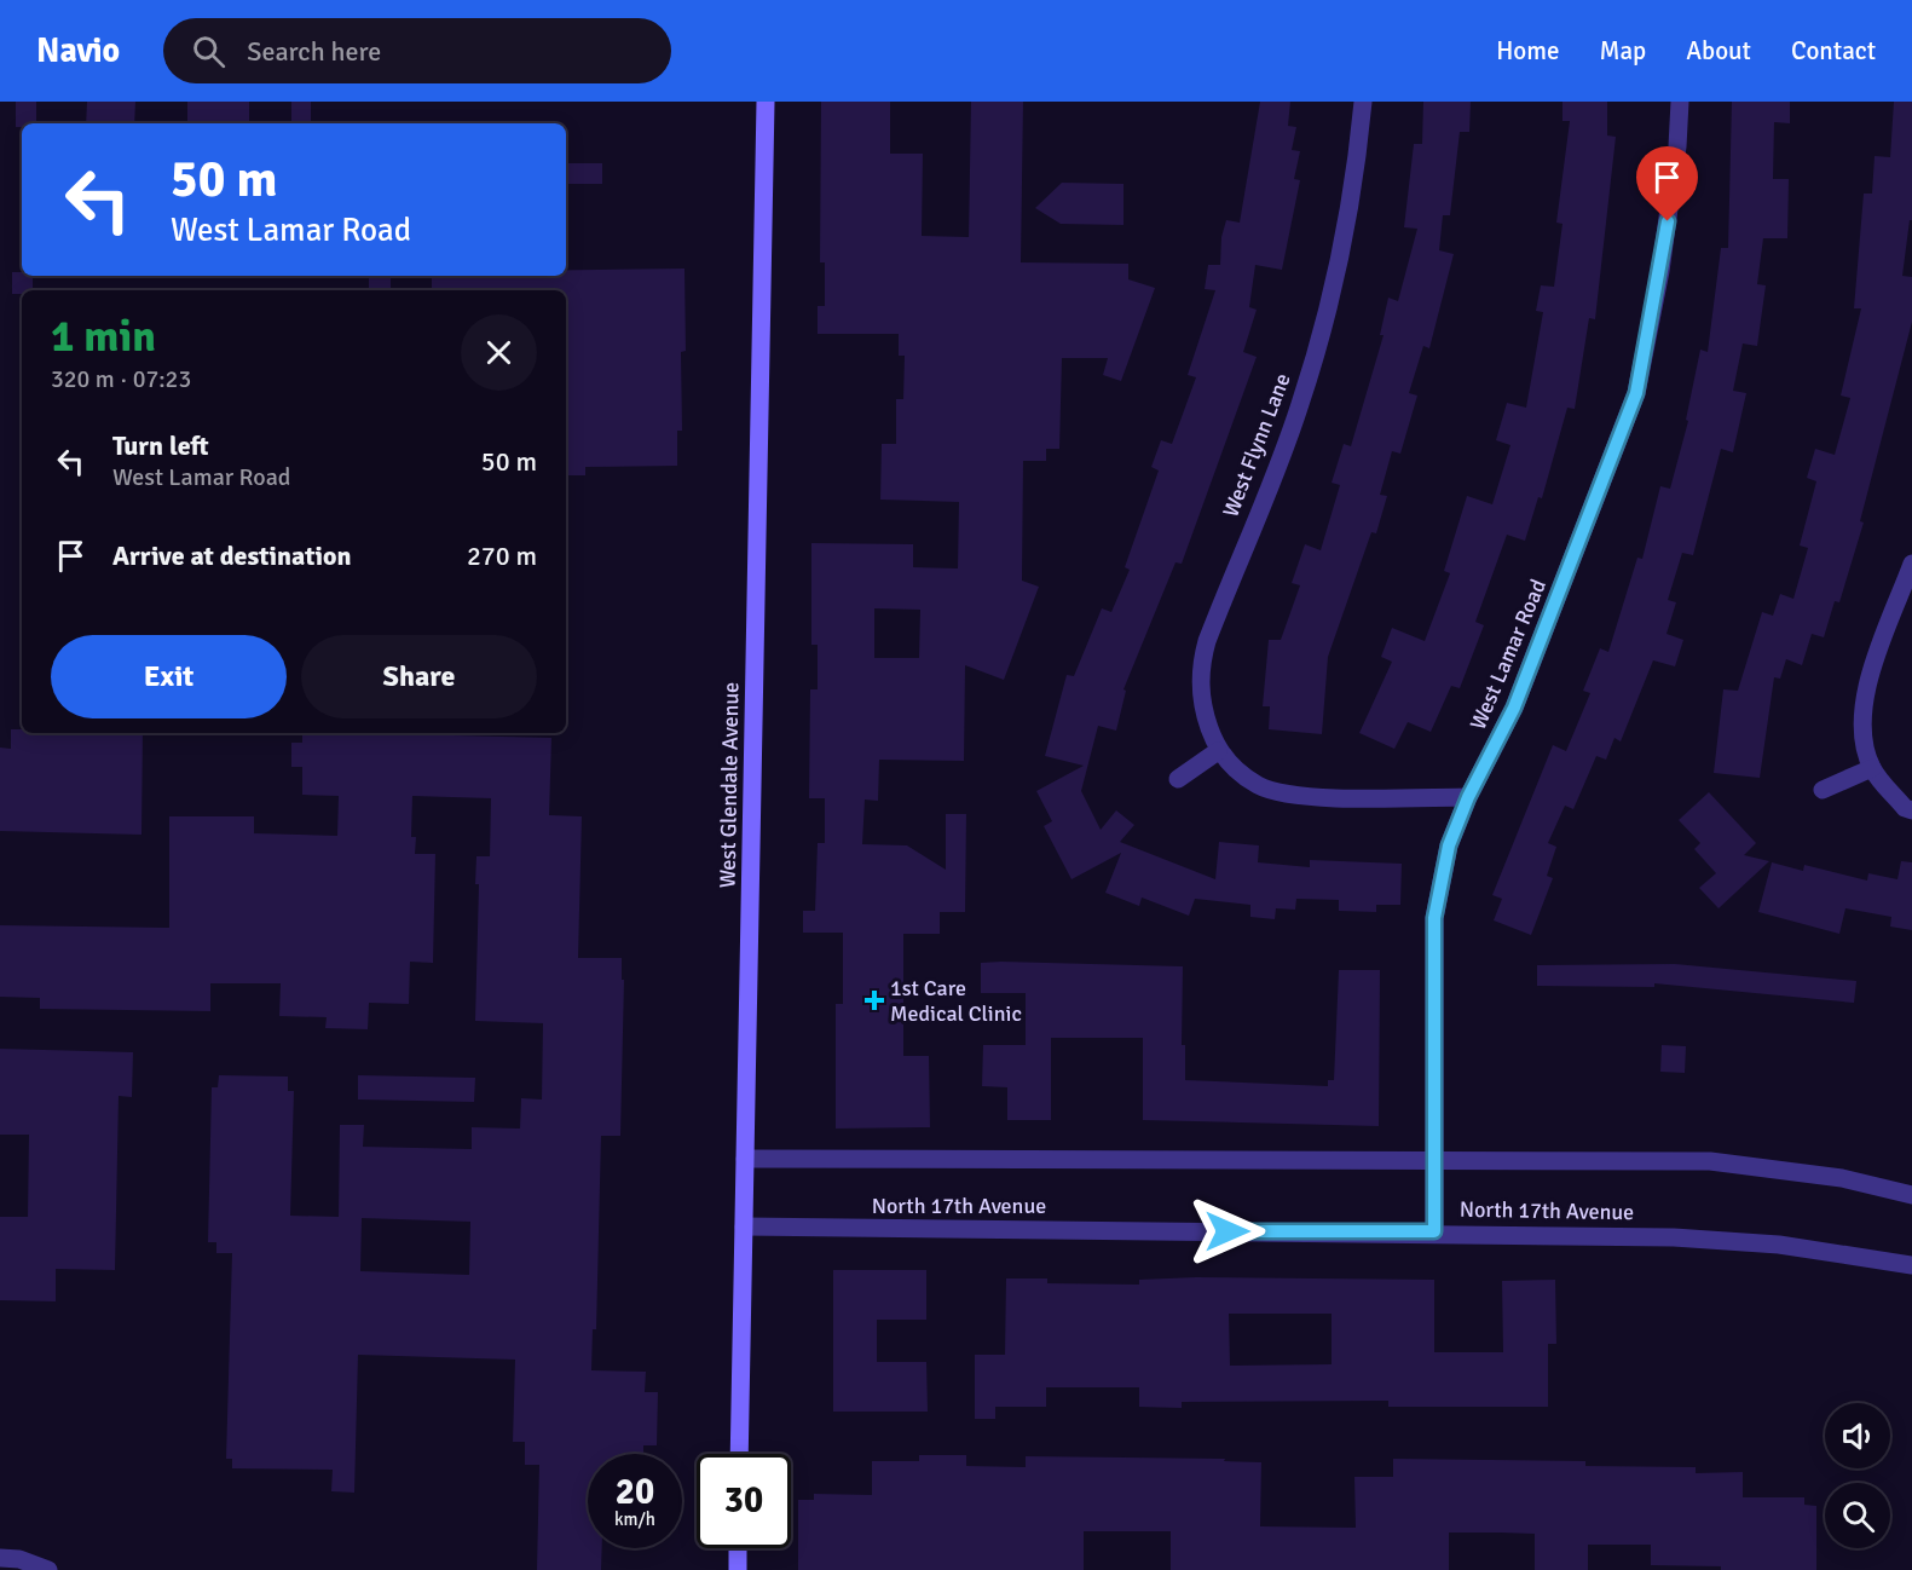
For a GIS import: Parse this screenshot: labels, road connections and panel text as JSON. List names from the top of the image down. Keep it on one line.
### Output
{"streets":{"main road":["West Glendale Avenue"],"street":["West Flynn Lane","West Lamar Road","North 17th Avenue"]},"crossings":[["West Lamar Road","North 17th Avenue"],["West Glendale Avenue","North 17th Avenue"]],"places":{"health":["1st Care Medical Clinic"]},"page":{"header":"Navio","search":"Search here","nav":["Home","Map","About","Contact"],"turn":["50 m","West Lamar Road"],"heading":["1 min","320 m · 07:23"],"list":[{"name":"Turn left","note":"West Lamar Road","value":"50 m"},{"name":"Arrive at destination","value":"270 m"}],"buttons":["Exit","Share"],"speed":"20 km/h","limit":"30"}}
